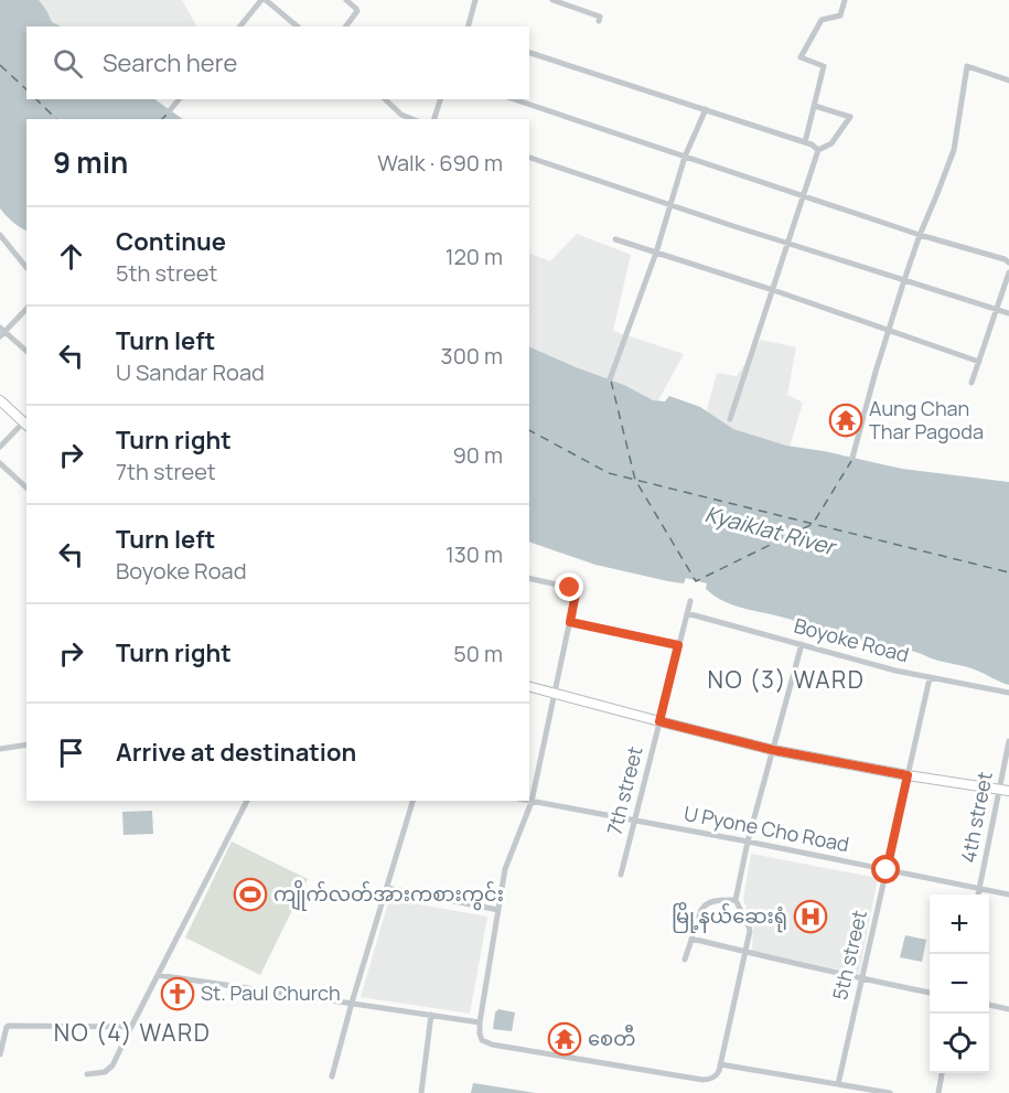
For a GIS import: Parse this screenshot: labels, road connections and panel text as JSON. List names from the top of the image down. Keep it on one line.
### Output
{"streets":{"street":["Boyoke Road","7th street","4th street","U Pyone Cho Road","5th street"]},"crossings":[["Boyoke Road","7th street"],["Boyoke Road","5th street"],["7th street","U Pyone Cho Road"],["4th street","U Pyone Cho Road"],["U Pyone Cho Road","5th street"]],"districts":["NO (3) WARD","NO (4) WARD"],"water":["Kyaiklat River"],"places":{"temple":["Aung Chan Thar Pagoda","စေတီ"],"sports":["ကျိုက်လတ်အားကစားကွင်း"],"hospital":["မြို့နယ်ဆေးရုံ"],"church":["St. Paul Church"]},"page":{"search":"Search here","heading":["9 min","Walk · 690 m"],"list":[["Continue","5th street","120 m"],["Turn left","U Sandar Road","300 m"],["Turn right","7th street","90 m"],["Turn left","Boyoke Road","130 m"],["Turn right","50 m"],"Arrive at destination"],"map_buttons":["+","−"]}}
